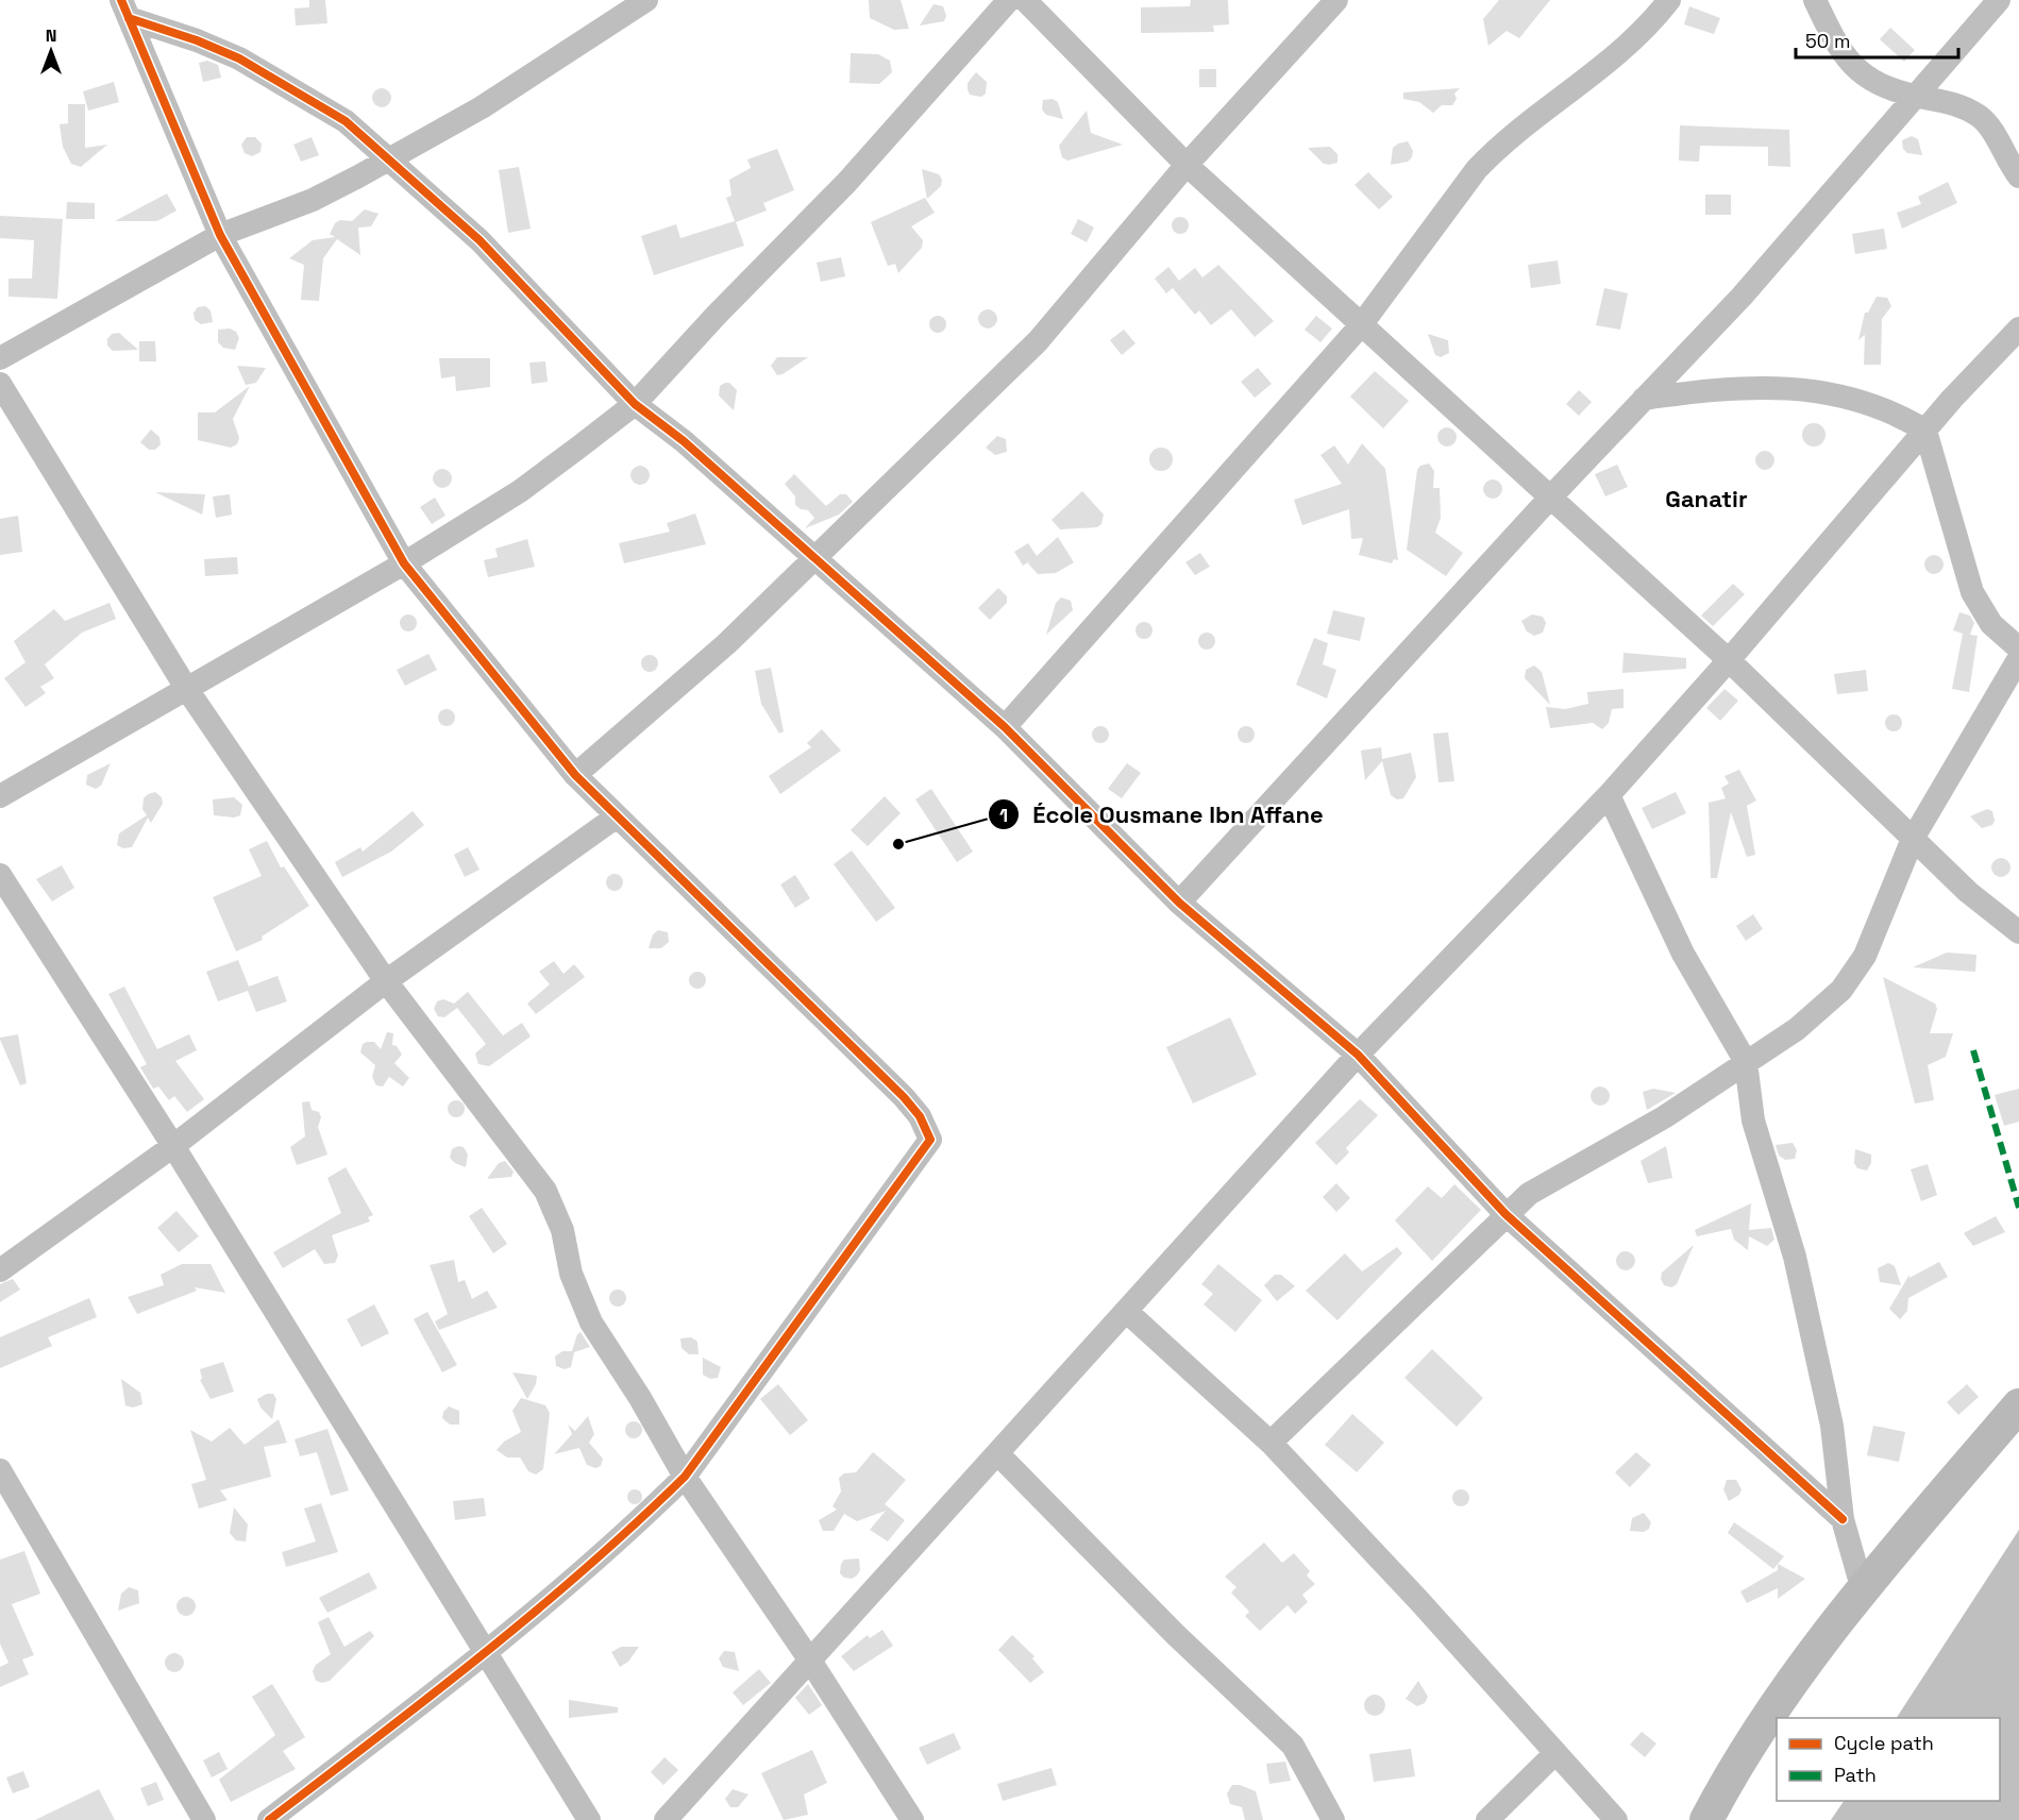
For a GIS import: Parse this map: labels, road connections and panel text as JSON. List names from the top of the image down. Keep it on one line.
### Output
{"districts":["Ganatir"],"places":["École Ousmane Ibn Affane"],"legend":["Cycle path","Path"],"scale_bar":"50 m","north":"top"}
